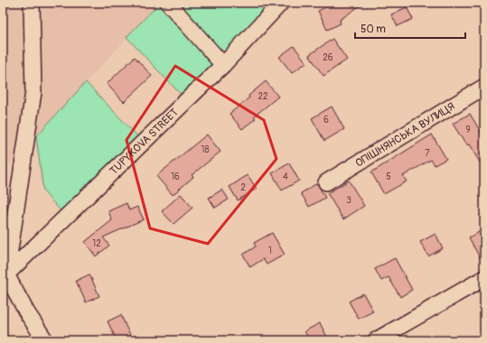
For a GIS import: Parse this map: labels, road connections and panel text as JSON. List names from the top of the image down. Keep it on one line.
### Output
{"streets":{"street":["ОПІШНЯНСЬКА ВУЛИЦЯ","TUPYKOVA STREET"]},"house_numbers":["26","22","6","9","18","7","16","4","5","2","3","12","1"],"scale_bar":"50 m"}
